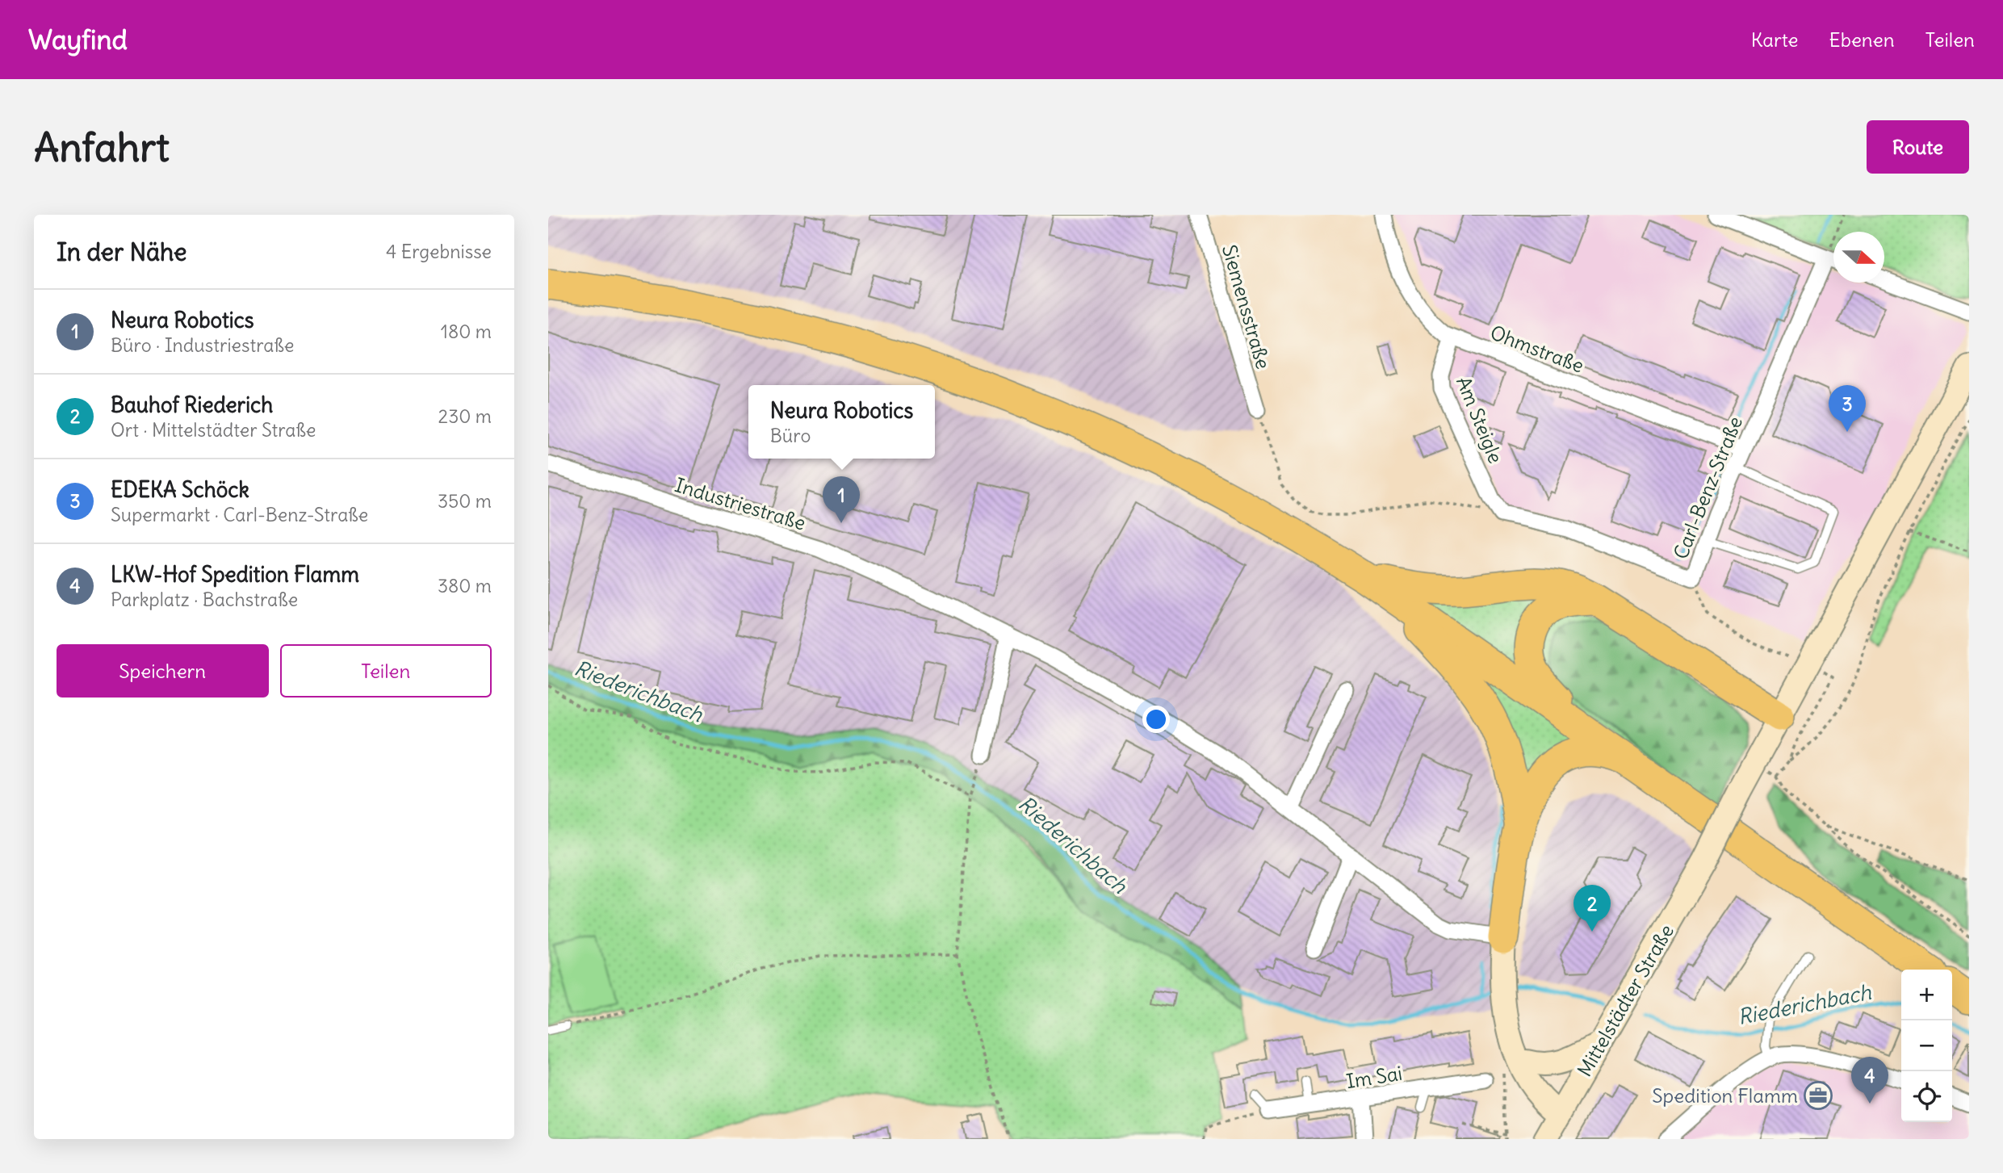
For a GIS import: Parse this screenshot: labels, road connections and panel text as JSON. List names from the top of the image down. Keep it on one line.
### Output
{"streets":{"main road":["Mittelstädter Straße"],"street":["Siemensstraße","Ohmstraße","Am Steigle","Carl-Benz-Straße","Industriestraße","Im Sai"]},"crossings":[["Ohmstraße","Am Steigle"],["Ohmstraße","Carl-Benz-Straße"],["Am Steigle","Carl-Benz-Straße"]],"water":["Riederichbach"],"places":{"office":["Spedition Flamm"]},"north":"right","page":{"header":"Wayfind","nav":["Karte","Ebenen","Teilen"],"buttons":["Route",["Speichern","Teilen"]],"title":"Anfahrt","heading":["In der Nähe","4 Ergebnisse"],"list":[{"mark":"1","name":"Neura Robotics","note":"Büro · Industriestraße","value":"180 m"},{"mark":"2","name":"Bauhof Riederich","note":"Ort · Mittelstädter Straße","value":"230 m"},{"mark":"3","name":"EDEKA Schöck","note":"Supermarkt · Carl-Benz-Straße","value":"350 m"},{"mark":"4","name":"LKW-Hof Spedition Flamm","note":"Parkplatz · Bachstraße","value":"380 m"}],"popup":["Neura Robotics","Büro"],"pins":["3","1","2","4"],"map_buttons":["+","−"]}}
